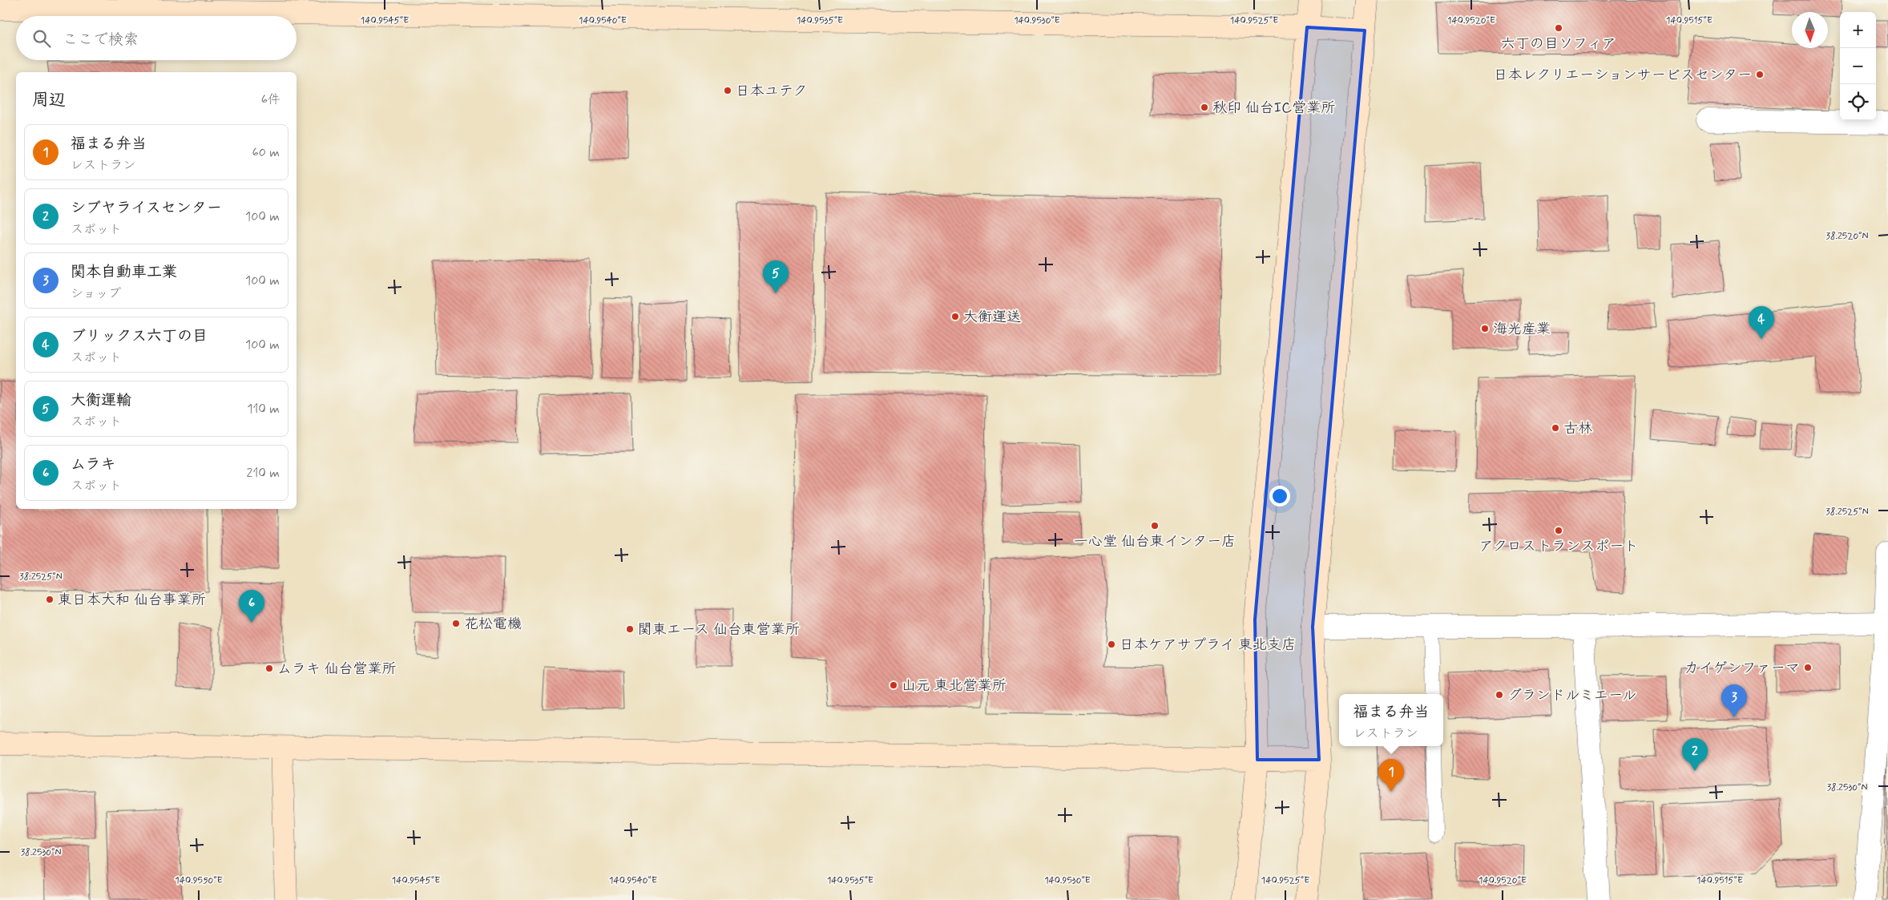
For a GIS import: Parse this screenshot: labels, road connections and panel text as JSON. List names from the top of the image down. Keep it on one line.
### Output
{"places":["六丁の目ソフィア","日本レクリエーションサービスセンター","日本ユテク","秋印 仙台IC営業所","大衡運送","海光産業","古林","一心堂 仙台東インター店","アクロストランスポート","東日本大和 仙台事業所","花松電機","関東エース 仙台東営業所","日本ケアサプライ 東北支店","カイゲンファーマ","ムラキ 仙台営業所","山元 東北営業所","グランドルミエール"],"north":"bottom","page":{"map_buttons":["+","−"],"search":"ここで検索","heading":["周辺","6件"],"list":[{"mark":"1","name":"福まる弁当","note":"レストラン","value":"60 m"},{"mark":"2","name":"シブヤライスセンター","note":"スポット","value":"100 m"},{"mark":"3","name":"関本自動車工業","note":"ショップ","value":"100 m"},{"mark":"4","name":"ブリックス六丁の目","note":"スポット","value":"100 m"},{"mark":"5","name":"大衡運輸","note":"スポット","value":"110 m"},{"mark":"6","name":"ムラキ","note":"スポット","value":"210 m"}],"pins":["5","4","6","3","2","1"],"popup":["福まる弁当","レストラン"]},"coordinates":["140.9545°E","140.9540°E","140.9535°E","140.9530°E","140.9525°E","140.9520°E","140.9515°E","38.2520°N","38.2525°N","38.2530°N","140.9550°E"]}
